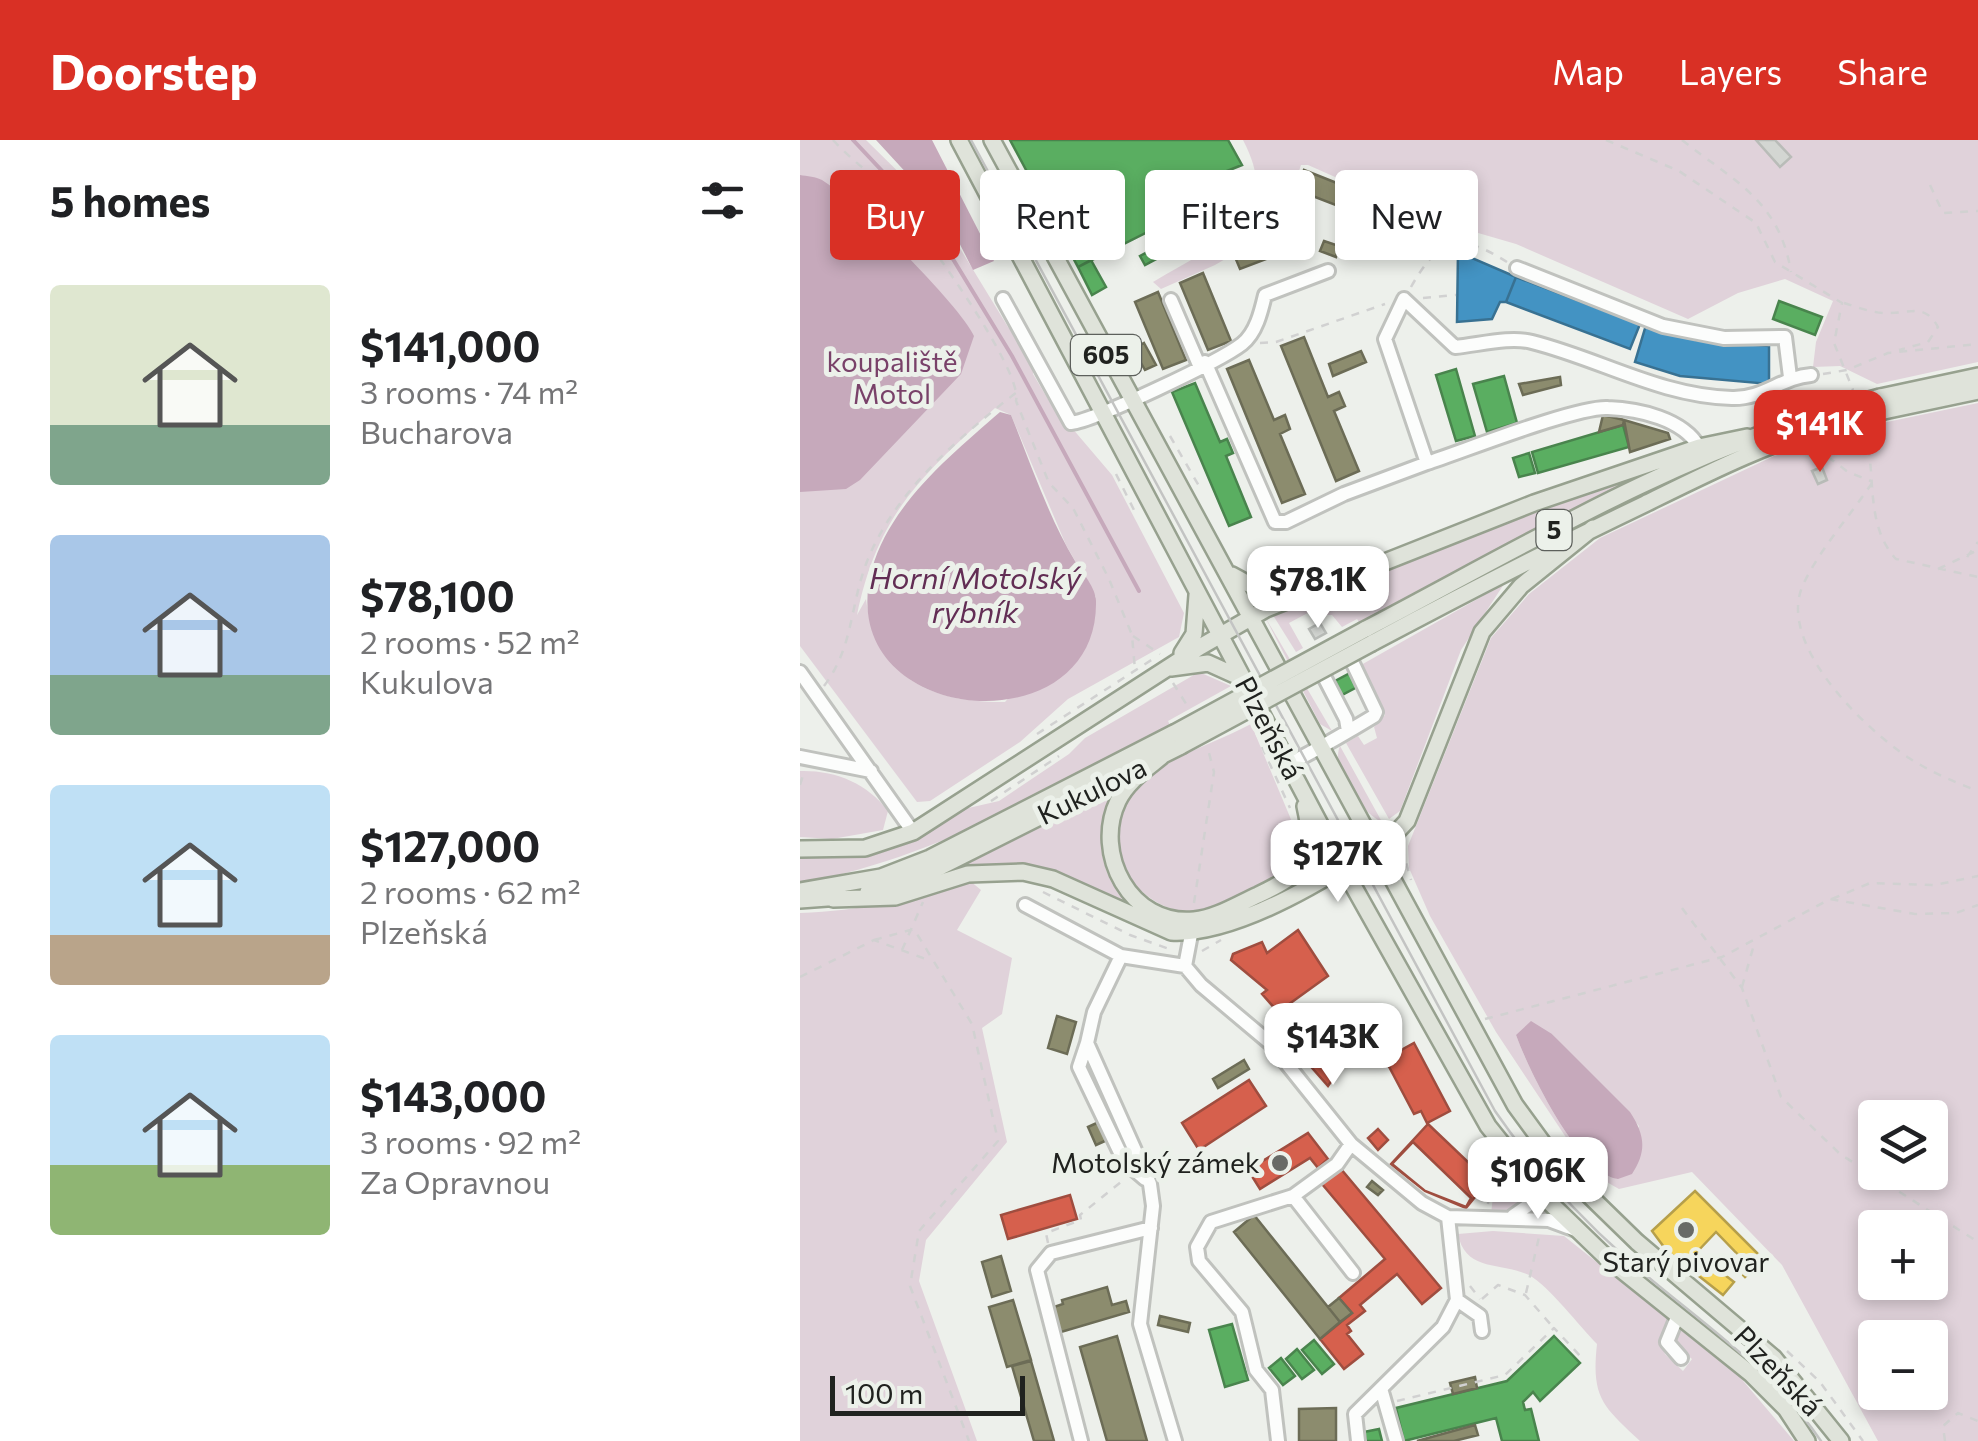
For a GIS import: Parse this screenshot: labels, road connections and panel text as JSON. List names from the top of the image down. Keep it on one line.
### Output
{"streets":{"main road":["605","5","Plzeňská","Kukulova"]},"crossings":[["5","Kukulova"]],"water":["Horní Motolský rybník"],"parks":["koupaliště Motol"],"places":["Motolský zámek","Starý pivovar"],"scale_bar":"100 m","page":{"header":"Doorstep","nav":["Map","Layers","Share"],"heading":"5 homes","chip":["Buy","Rent","Filters","New"],"list":[{"name":"$141,000","note":"3 rooms · 74 m² · Bucharova"},{"name":"$78,100","note":"2 rooms · 52 m² · Kukulova"},{"name":"$127,000","note":"2 rooms · 62 m² · Plzeňská"},{"name":"$143,000","note":"3 rooms · 92 m² · Za Opravnou"}],"price":["$141K","$78.1K","$127K","$143K","$106K"],"map_buttons":["+","−"],"scale":"100 m"}}
